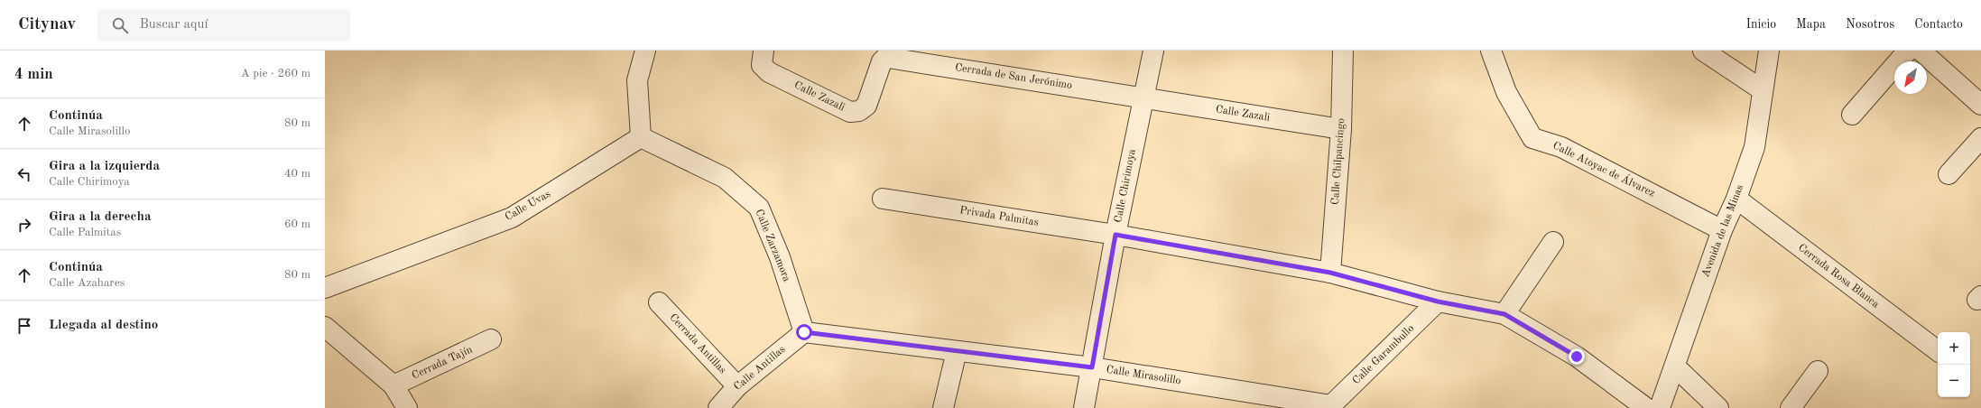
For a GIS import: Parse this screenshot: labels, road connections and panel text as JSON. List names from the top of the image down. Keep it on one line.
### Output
{"streets":{"street":["Cerrada de San Jerónimo","Calle Zazali","Calle Chilpancingo","Calle Atoyac de Álvarez","Calle Chirimoya","Calle Uvas","Privada Palmitas","Avenida de las Minas","Calle Zarzamora","Cerrada Rosa Blanca","Cerrada Antillas","Calle Garambullo","Cerrada Tajín","Calle Antillas","Calle Mirasolillo"]},"crossings":[["Cerrada de San Jerónimo","Calle Zazali"],["Cerrada de San Jerónimo","Calle Chirimoya"],["Calle Zazali","Calle Chilpancingo"],["Calle Zazali","Calle Chirimoya"],["Calle Chilpancingo","Privada Palmitas"],["Calle Atoyac de Álvarez","Avenida de las Minas"],["Calle Chirimoya","Privada Palmitas"],["Calle Chirimoya","Calle Mirasolillo"],["Calle Uvas","Calle Zarzamora"],["Privada Palmitas","Calle Garambullo"],["Avenida de las Minas","Cerrada Rosa Blanca"],["Calle Zarzamora","Calle Antillas"],["Calle Zarzamora","Calle Mirasolillo"],["Cerrada Antillas","Calle Antillas"],["Calle Garambullo","Calle Mirasolillo"],["Calle Antillas","Calle Mirasolillo"]],"north":"bottom left","page":{"header":"Citynav","search":"Buscar aquí","nav":["Inicio","Mapa","Nosotros","Contacto"],"heading":["4 min","A pie · 260 m"],"list":[["Continúa","Calle Mirasolillo","80 m"],["Gira a la izquierda","Calle Chirimoya","40 m"],["Gira a la derecha","Calle Palmitas","60 m"],["Continúa","Calle Azahares","80 m"],"Llegada al destino"],"map_buttons":["+","−"]}}
